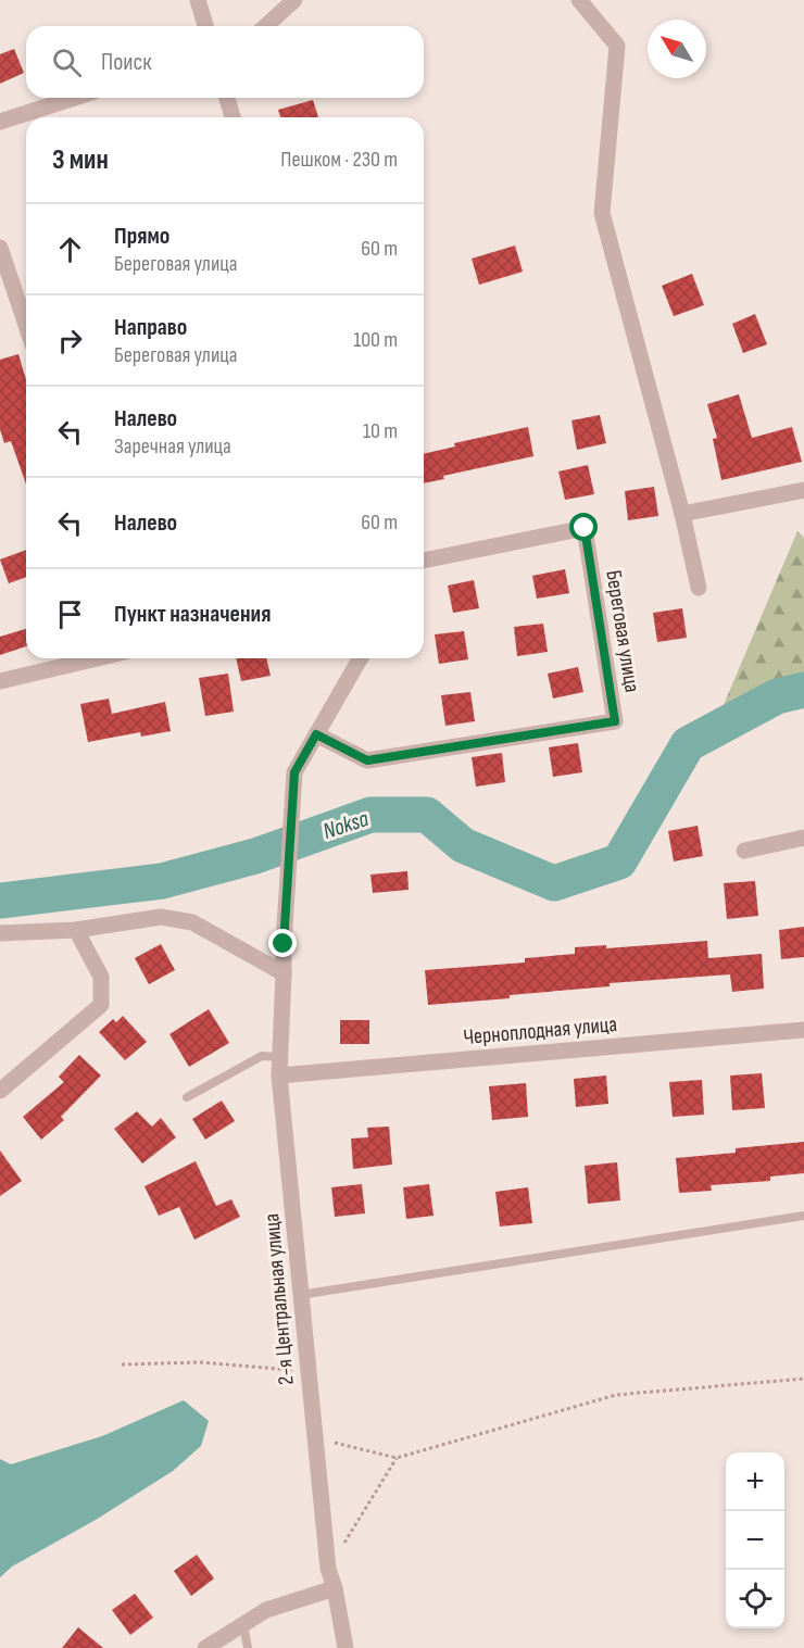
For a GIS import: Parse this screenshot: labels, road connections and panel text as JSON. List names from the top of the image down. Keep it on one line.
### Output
{"streets":{"street":["Береговая улица","Черноплодная улица","2-я Центральная улица"]},"crossings":[["Береговая улица","2-я Центральная улица"],["Черноплодная улица","2-я Центральная улица"]],"water":["Noksa"],"north":"top left","page":{"search":"Поиск","heading":["3 мин","Пешком · 230 m"],"list":[["Прямо","Береговая улица","60 m"],["Направо","Береговая улица","100 m"],["Налево","Заречная улица","10 m"],["Налево","60 m"],"Пункт назначения"],"map_buttons":["+","−"]}}
